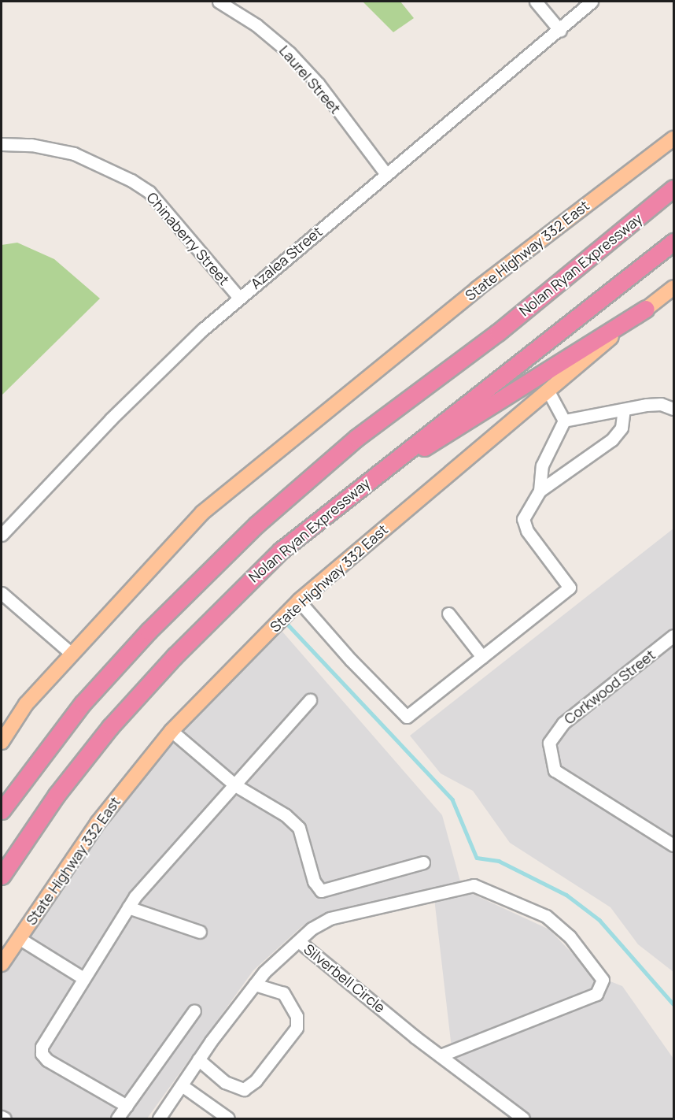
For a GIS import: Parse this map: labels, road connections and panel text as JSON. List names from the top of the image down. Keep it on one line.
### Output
{"streets":{"highway":["Nolan Ryan Expressway"],"main road":["State Highway 332 East"],"street":["Laurel Street","Chinaberry Street","Azalea Street","Corkwood Street","Silverbell Circle"]},"crossings":[["Laurel Street","Azalea Street"],["Chinaberry Street","Azalea Street"]]}
